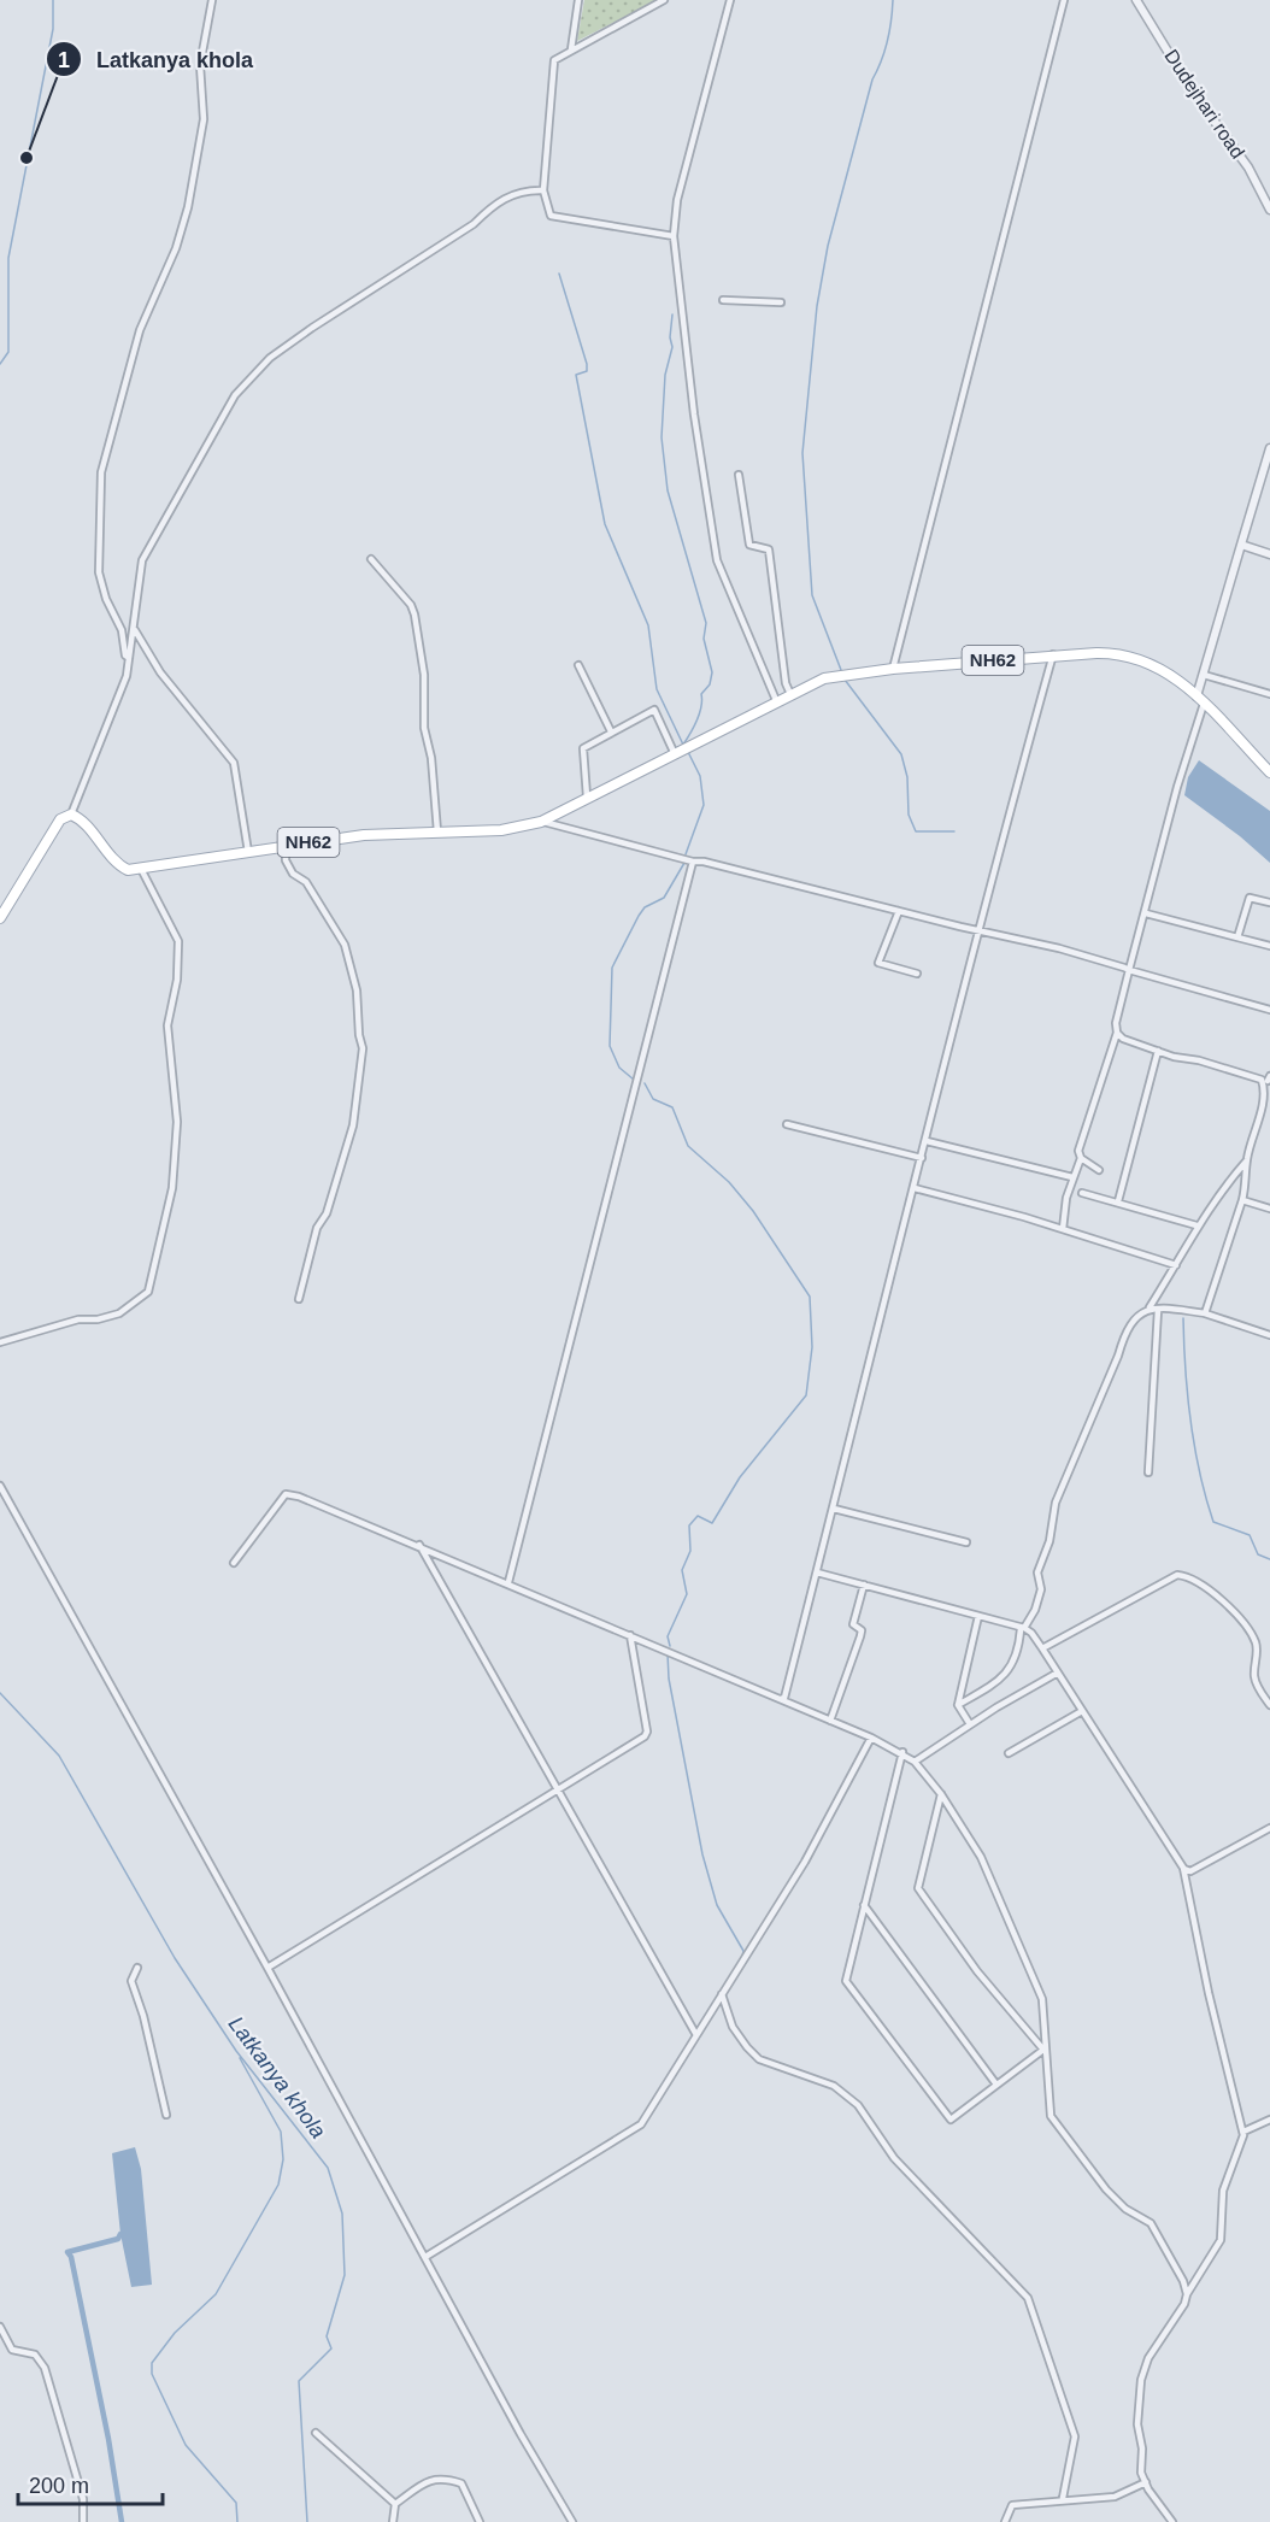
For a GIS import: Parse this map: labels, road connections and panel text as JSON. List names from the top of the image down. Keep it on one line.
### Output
{"streets":{"main road":["NH62"],"street":["Dudejhari road"]},"water":["Latkanya khola"],"places":["Latkanya khola"],"scale_bar":"200 m"}
